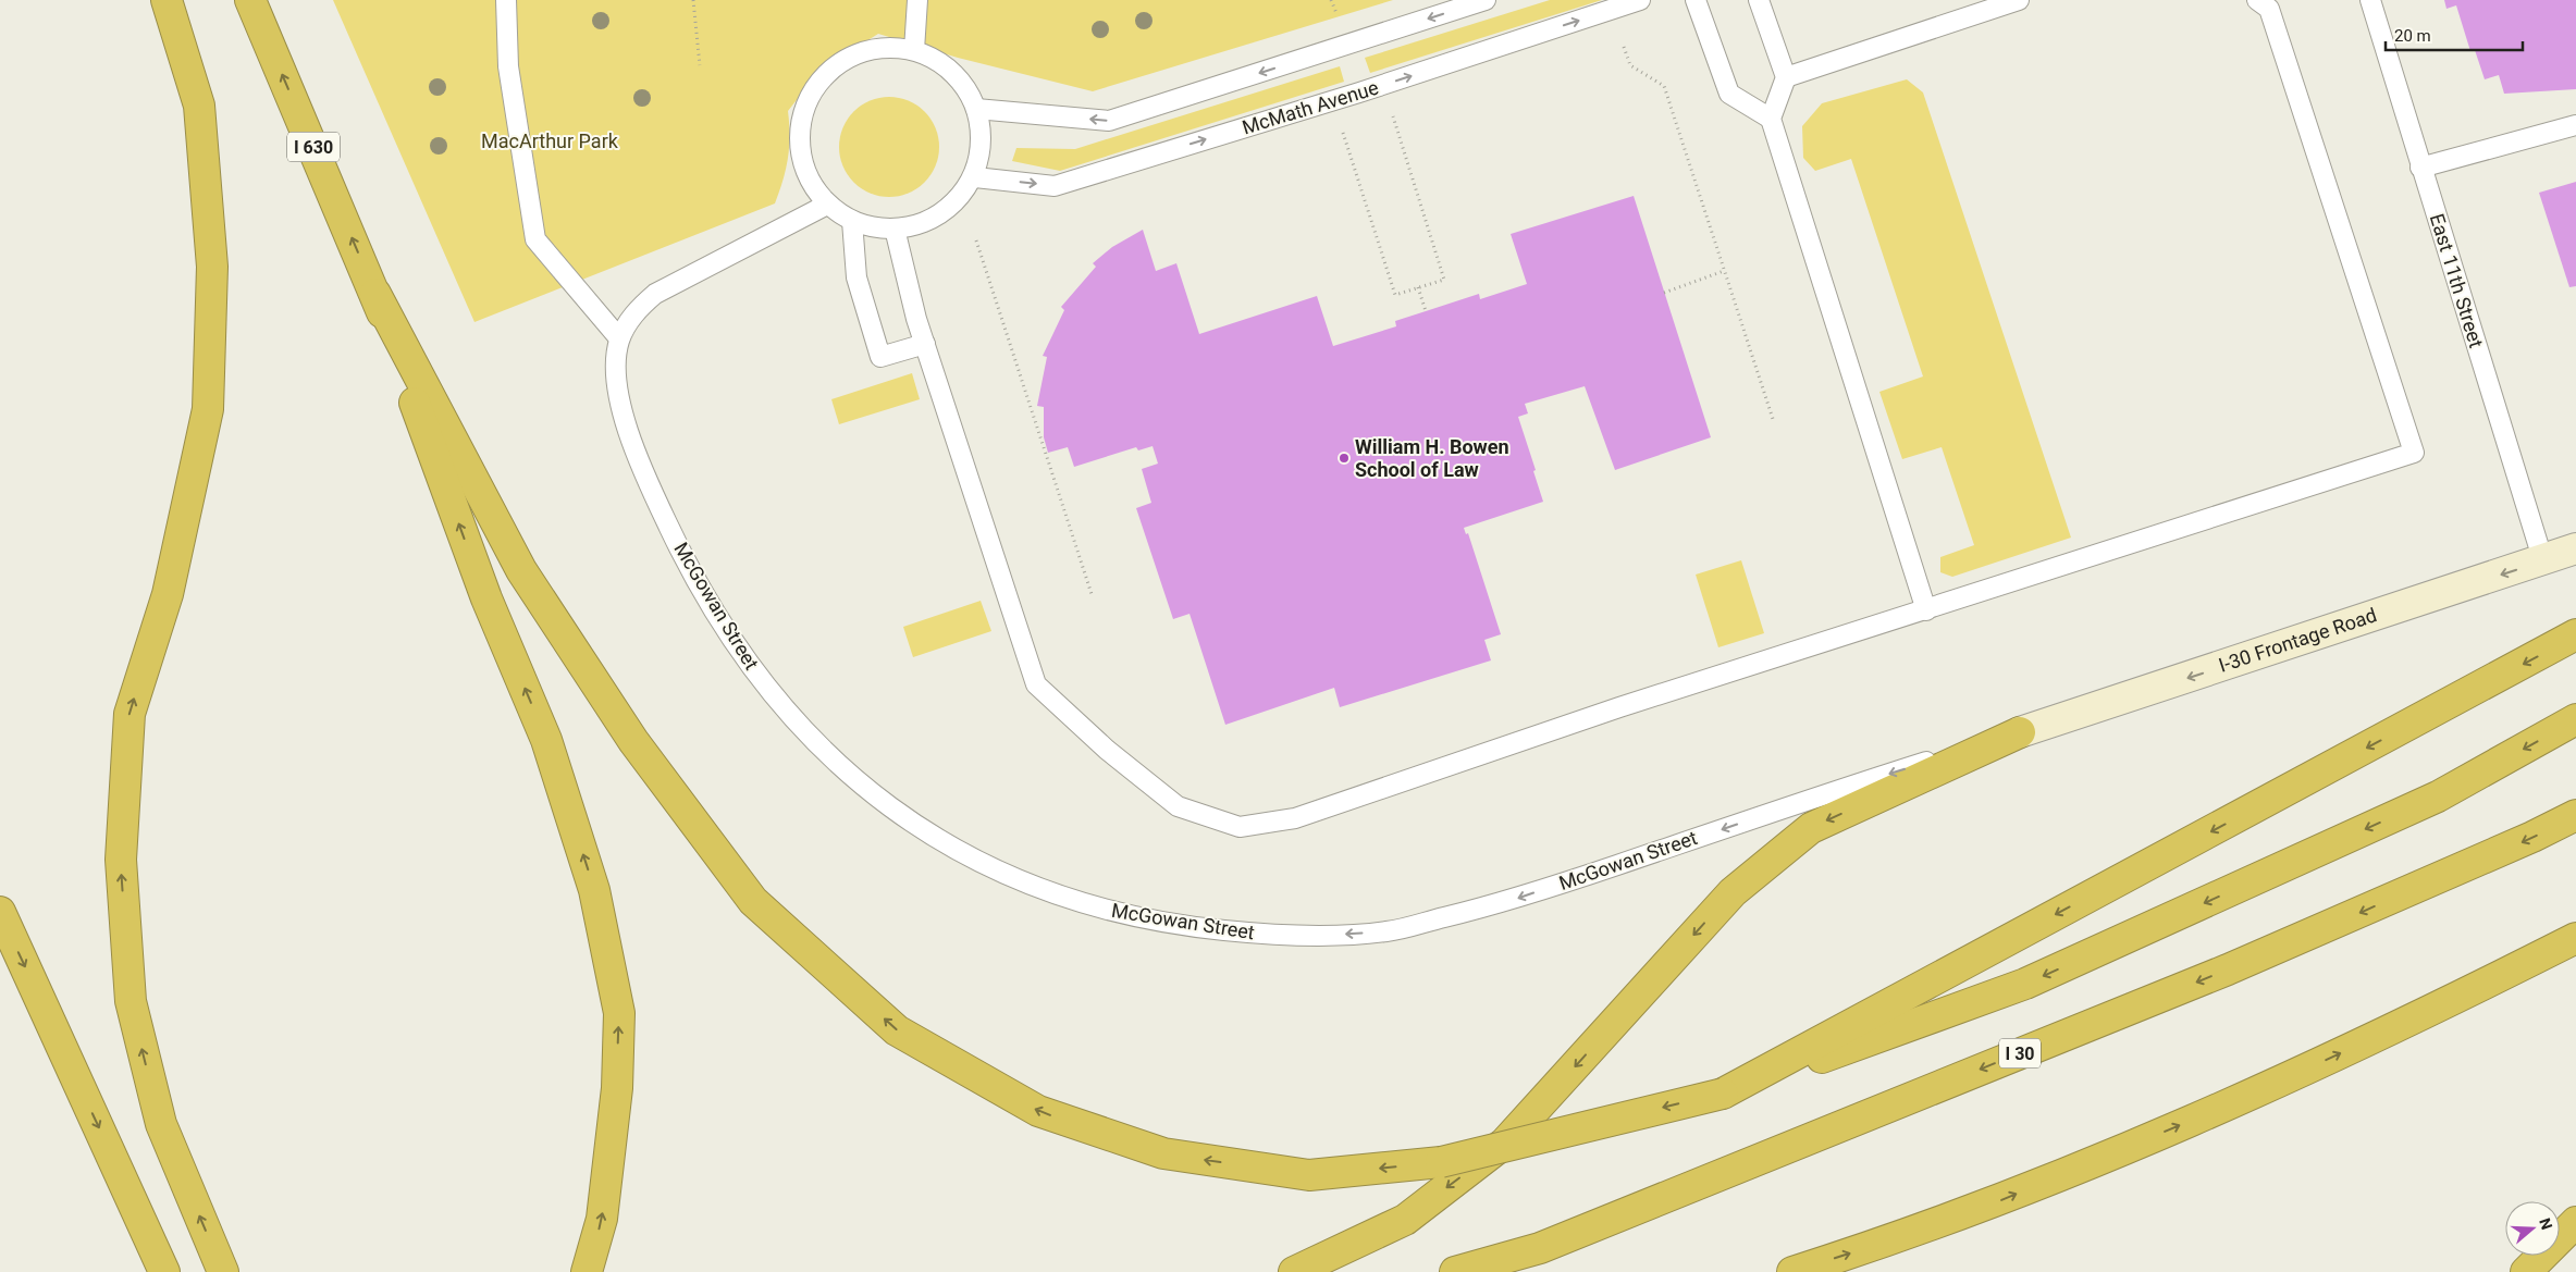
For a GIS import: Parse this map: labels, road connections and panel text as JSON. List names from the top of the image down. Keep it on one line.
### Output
{"streets":{"highway":["I 630","I 30"],"main road":["I-30 Frontage Road"],"lane":["McMath Avenue","East 11th Street","McGowan Street"]},"crossings":[["McMath Avenue","McGowan Street"],["East 11th Street","I-30 Frontage Road"],["McGowan Street","I-30 Frontage Road"]],"one_way":["McGowan Street","I-30 Frontage Road"],"parks":["MacArthur Park"],"places":["William H. Bowen School of Law"],"scale_bar":"20 m","north":"right"}
